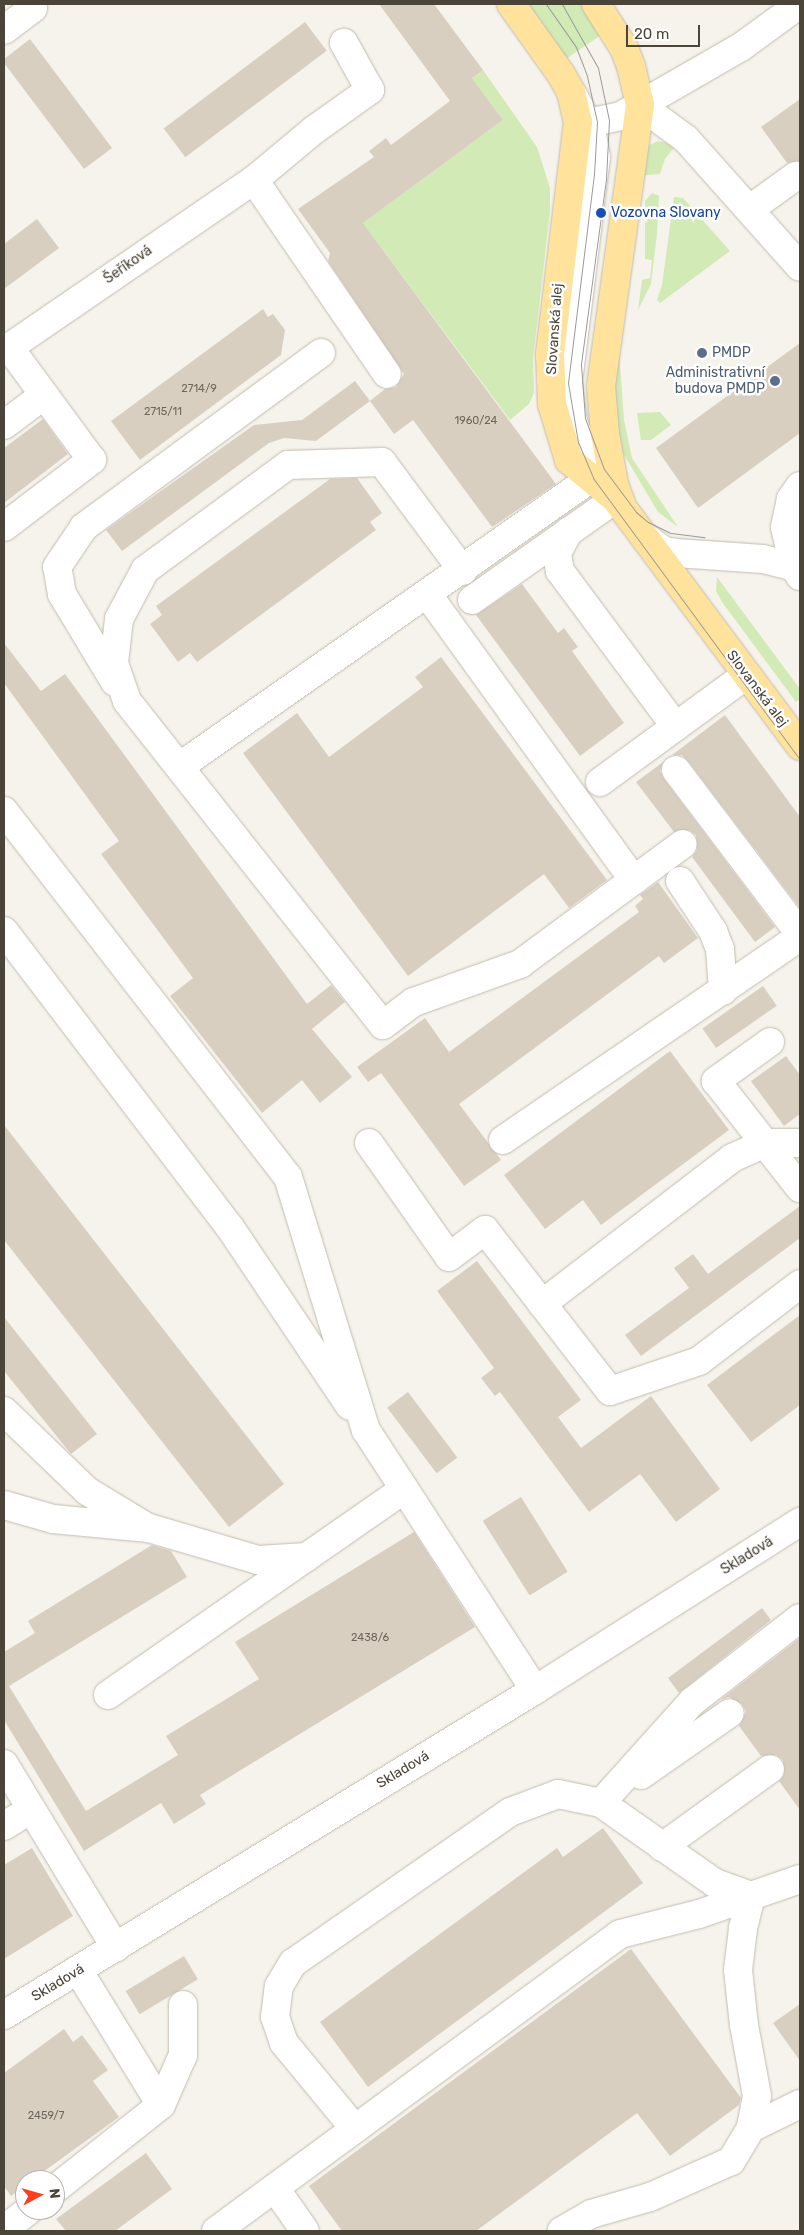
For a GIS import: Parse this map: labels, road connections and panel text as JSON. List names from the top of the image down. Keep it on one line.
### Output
{"streets":{"main road":["Slovanská alej"],"street":["Šeříková","Skladová"]},"places":["Vozovna Slovany","PMDP","Administrativní budova PMDP"],"house_numbers":["2714/9","2715/11","1960/24","2438/6","2459/7"],"scale_bar":"20 m","north":"right"}
